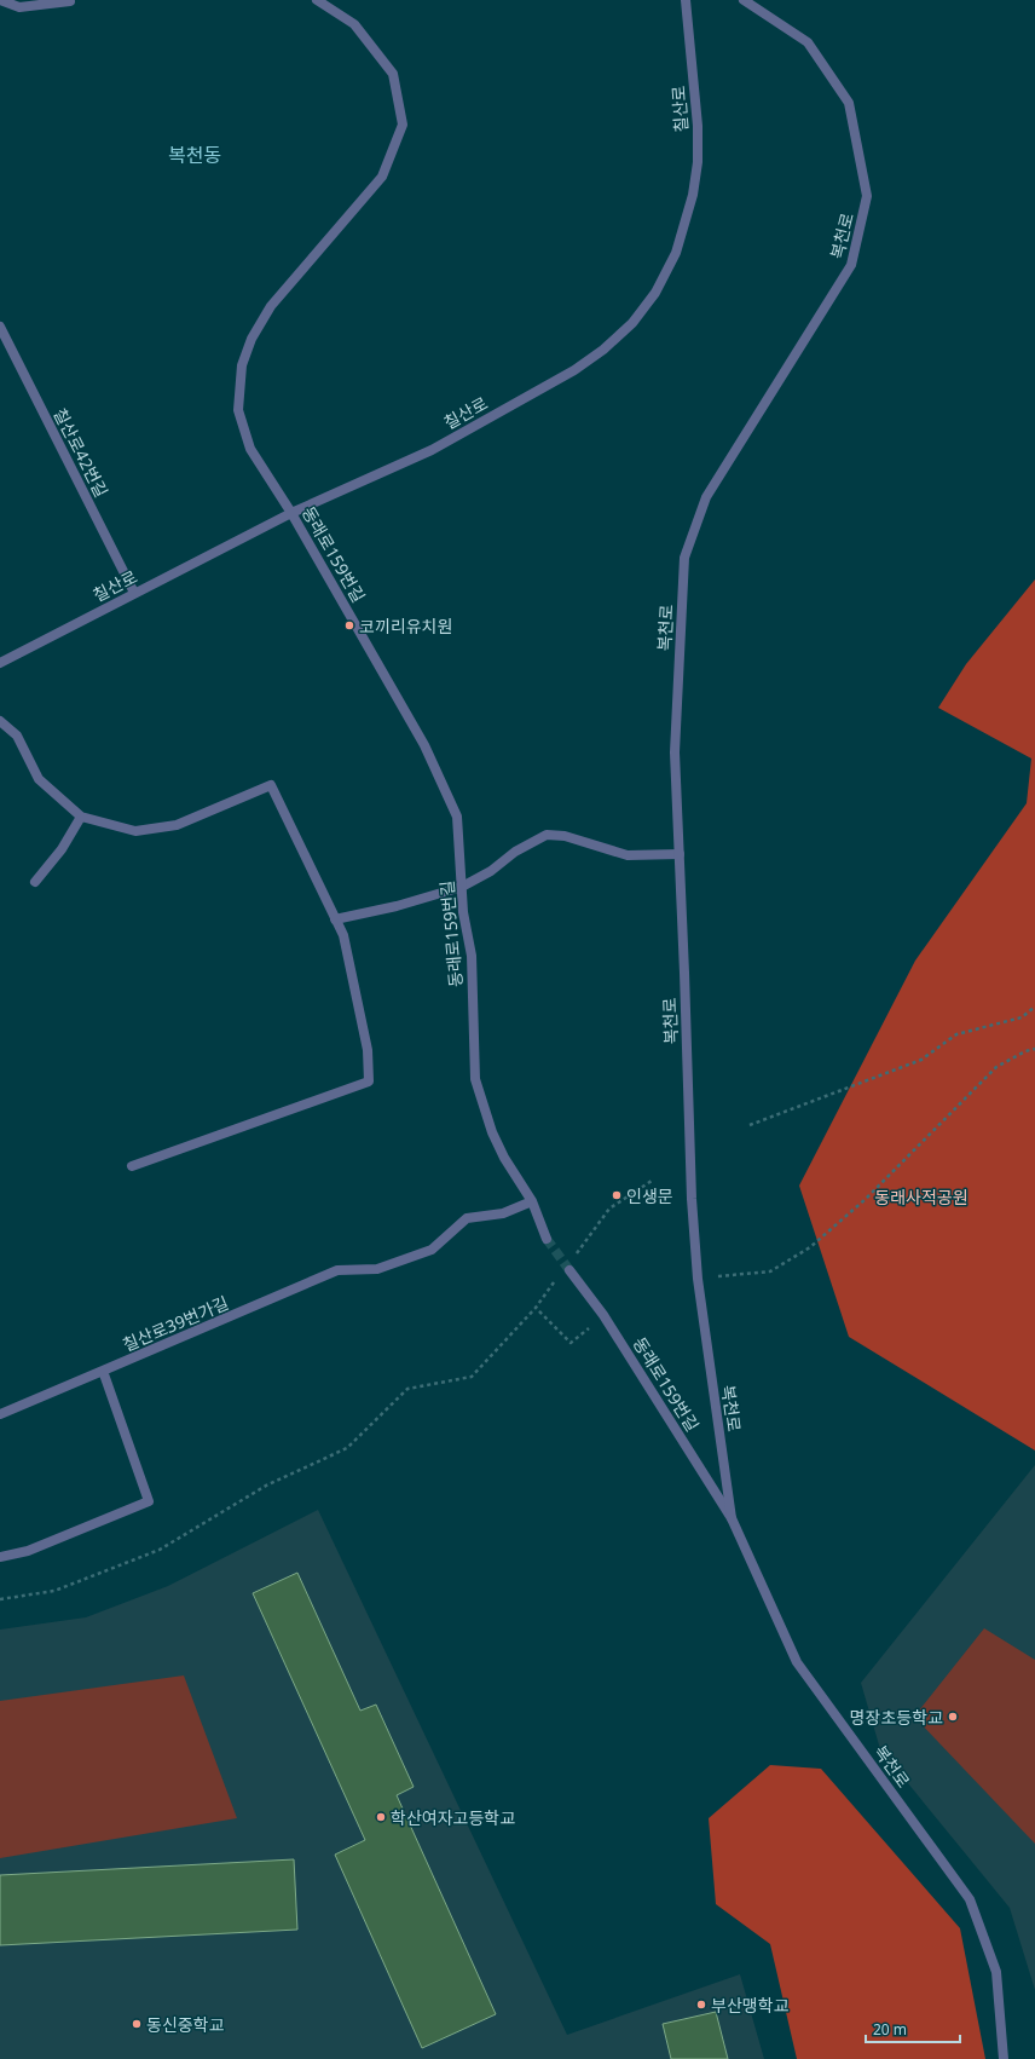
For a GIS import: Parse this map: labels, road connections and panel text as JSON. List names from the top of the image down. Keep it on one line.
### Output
{"streets":{"street":["칠산로","복천로","칠산로42번길","동래로159번길","칠산로39번가길"]},"crossings":[["칠산로","칠산로42번길"],["칠산로","동래로159번길"],["복천로","동래로159번길"],["동래로159번길","칠산로39번가길"]],"districts":["복천동"],"parks":["동래사적공원"],"places":["코끼리유치원","인생문","명장초등학교","학산여자고등학교","부산맹학교","동신중학교"],"scale_bar":"20 m"}
